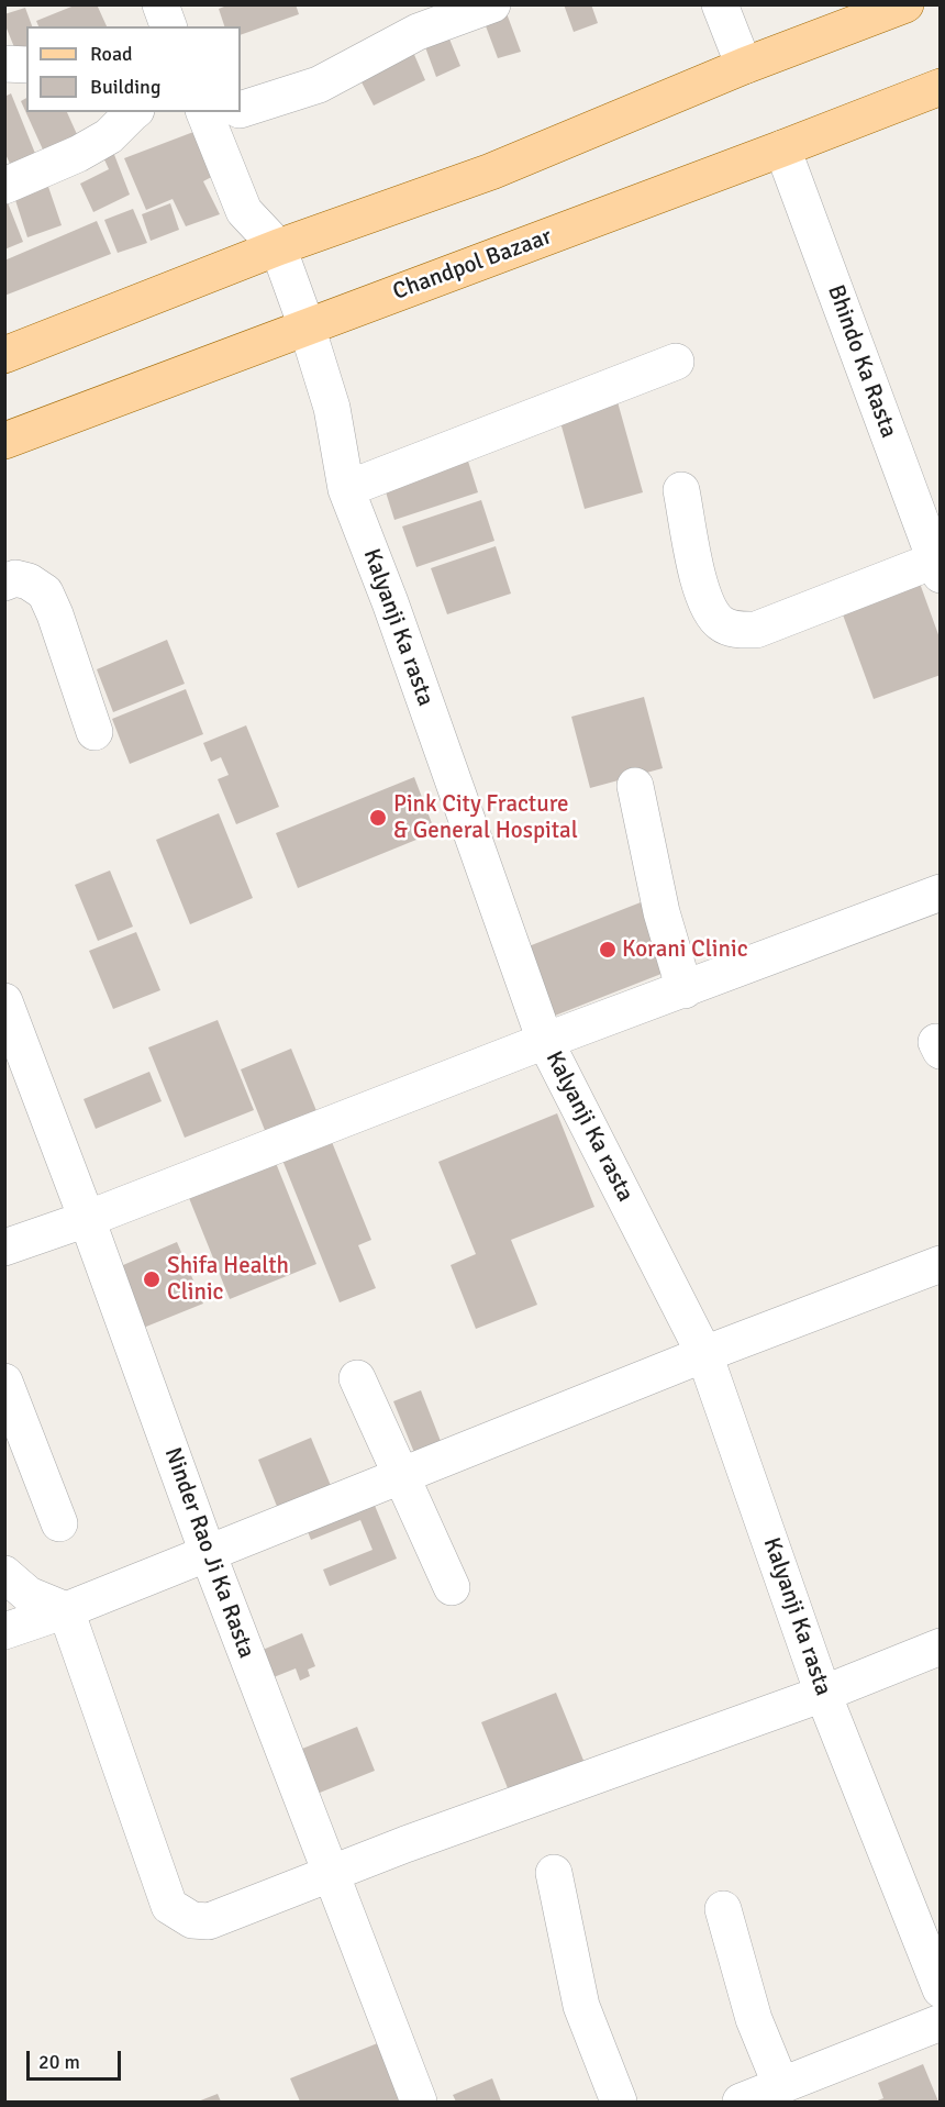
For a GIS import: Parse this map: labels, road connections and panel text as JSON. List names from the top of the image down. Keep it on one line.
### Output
{"streets":{"main road":["Chandpol Bazaar"],"street":["Bhindo Ka Rasta","Kalyanji Ka rasta","Ninder Rao Ji Ka Rasta"]},"crossings":[["Chandpol Bazaar","Bhindo Ka Rasta"],["Chandpol Bazaar","Kalyanji Ka rasta"]],"places":["Pink City Fracture & General Hospital","Korani Clinic","Shifa Health Clinic"],"legend":["Road","Building"],"scale_bar":"20 m"}
